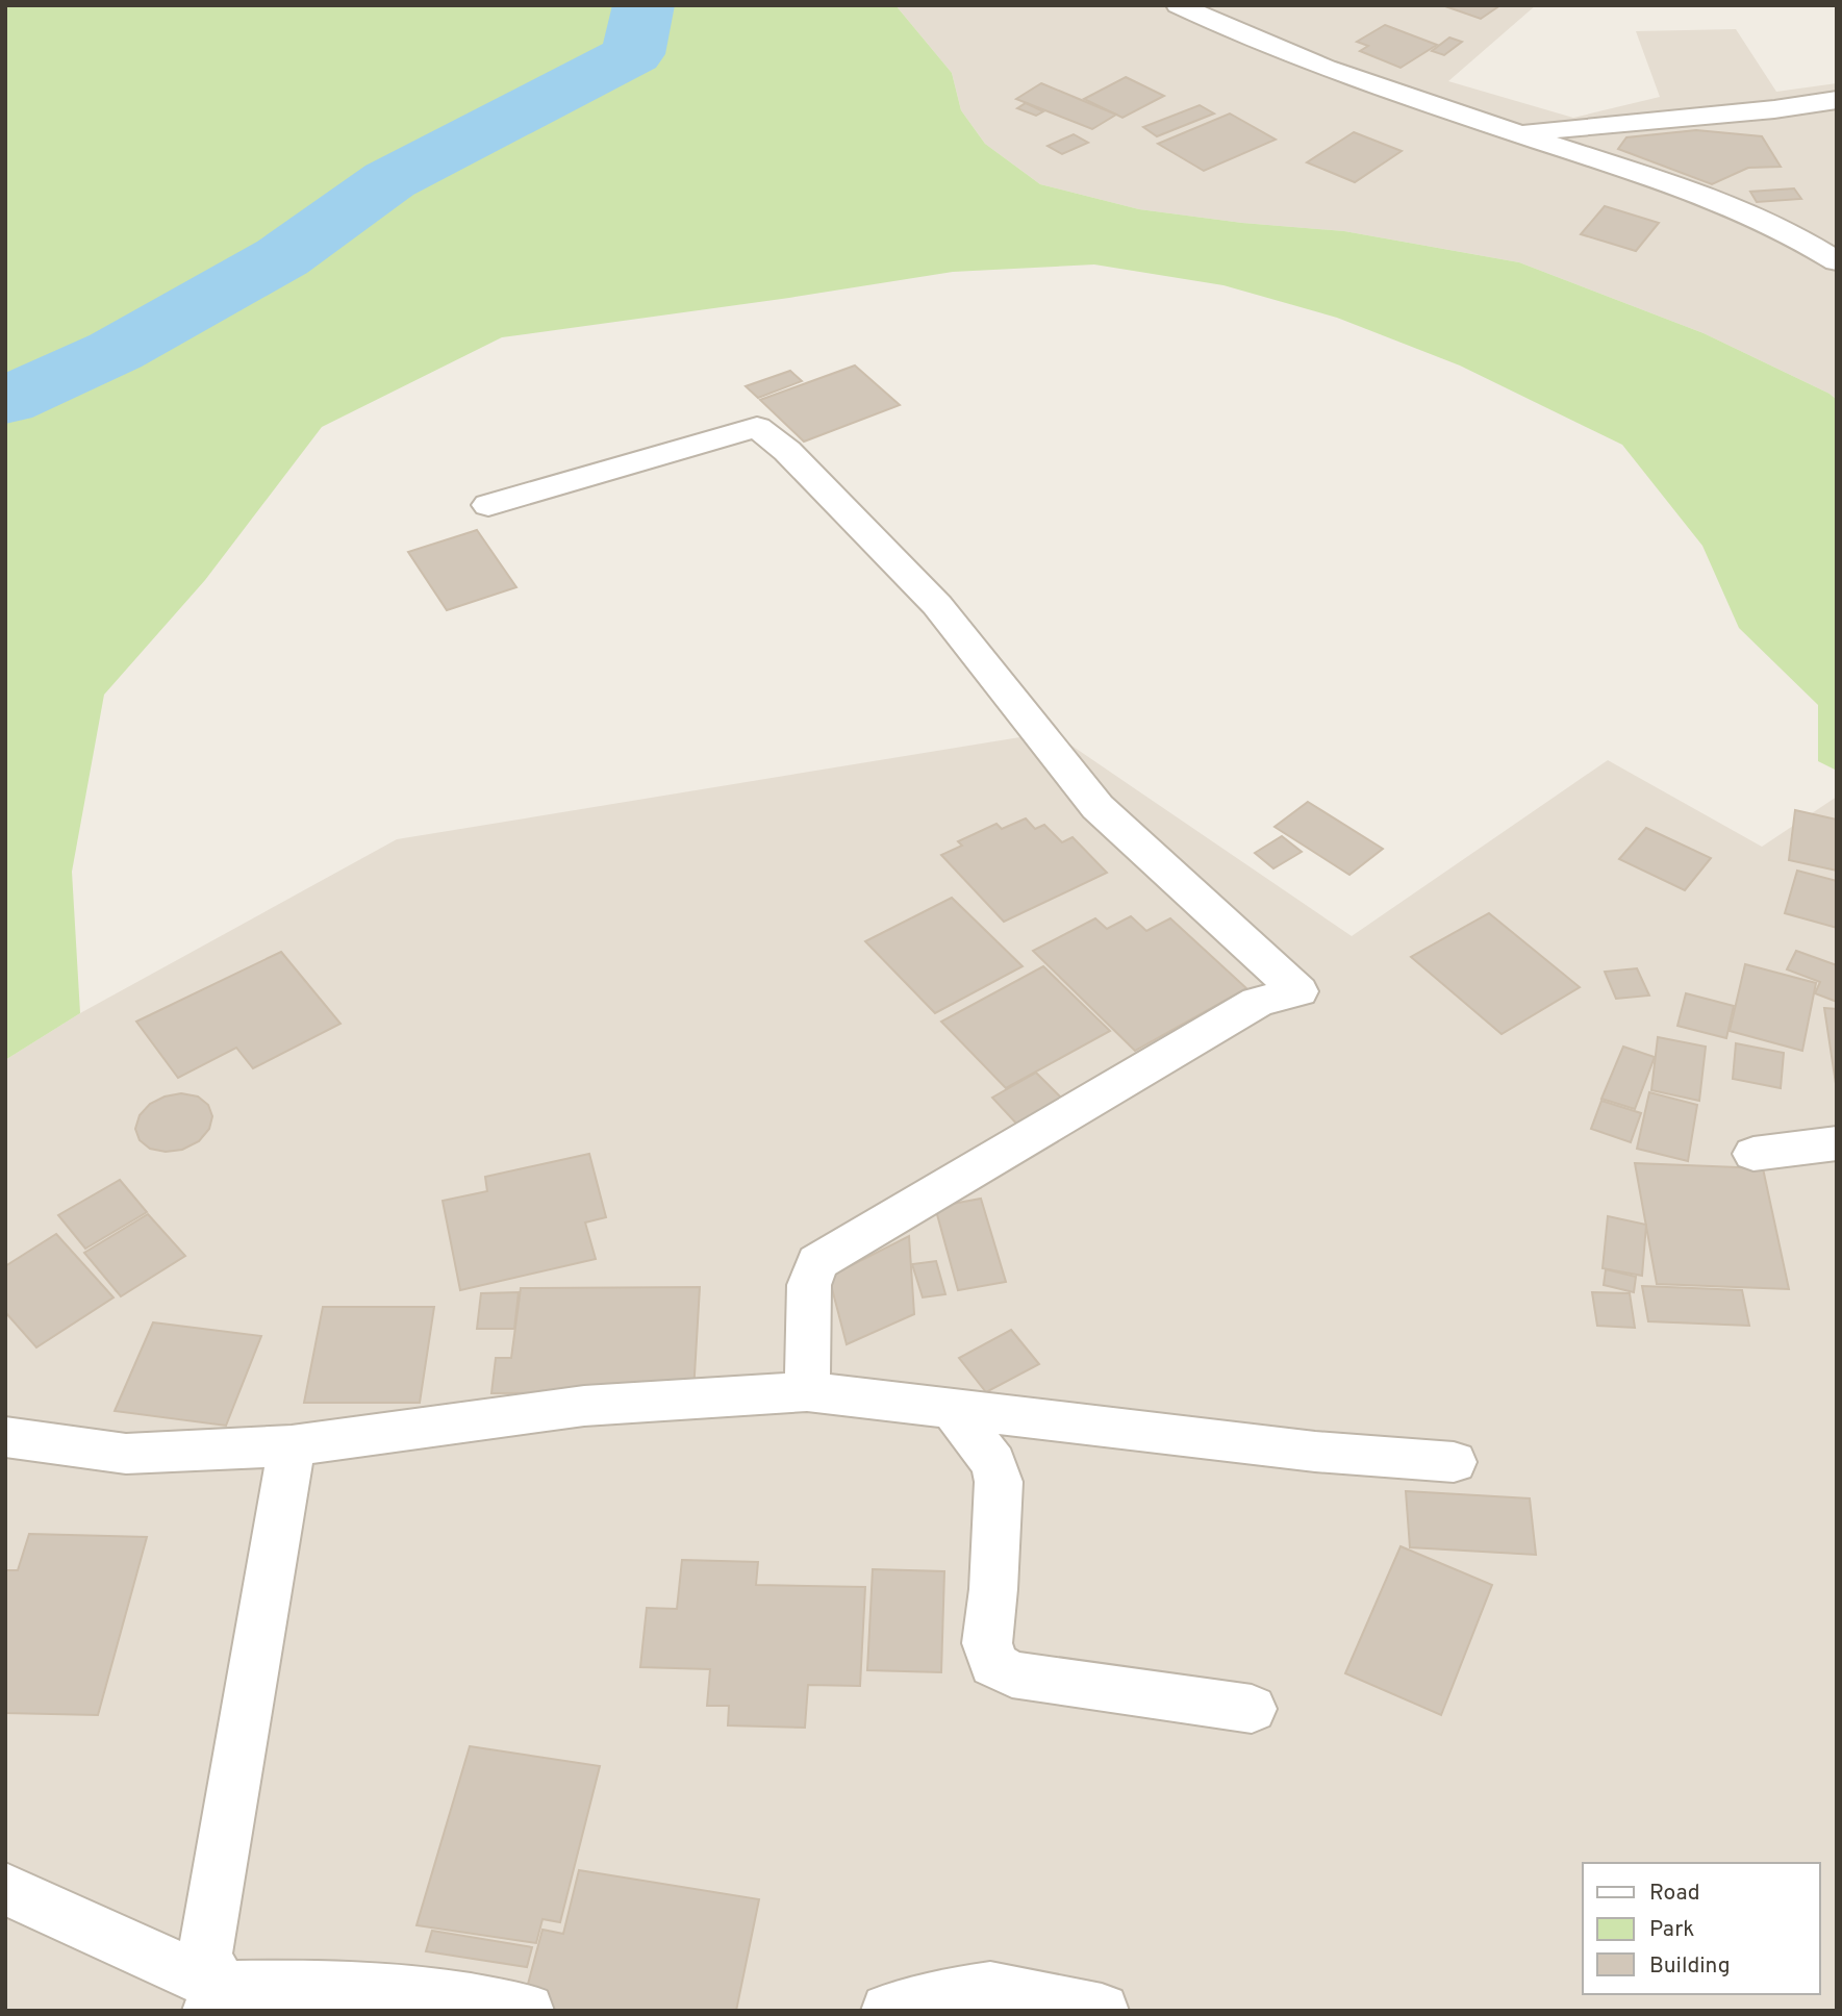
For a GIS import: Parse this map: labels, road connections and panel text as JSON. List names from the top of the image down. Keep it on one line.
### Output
{"legend":["Road","Park","Building"]}
